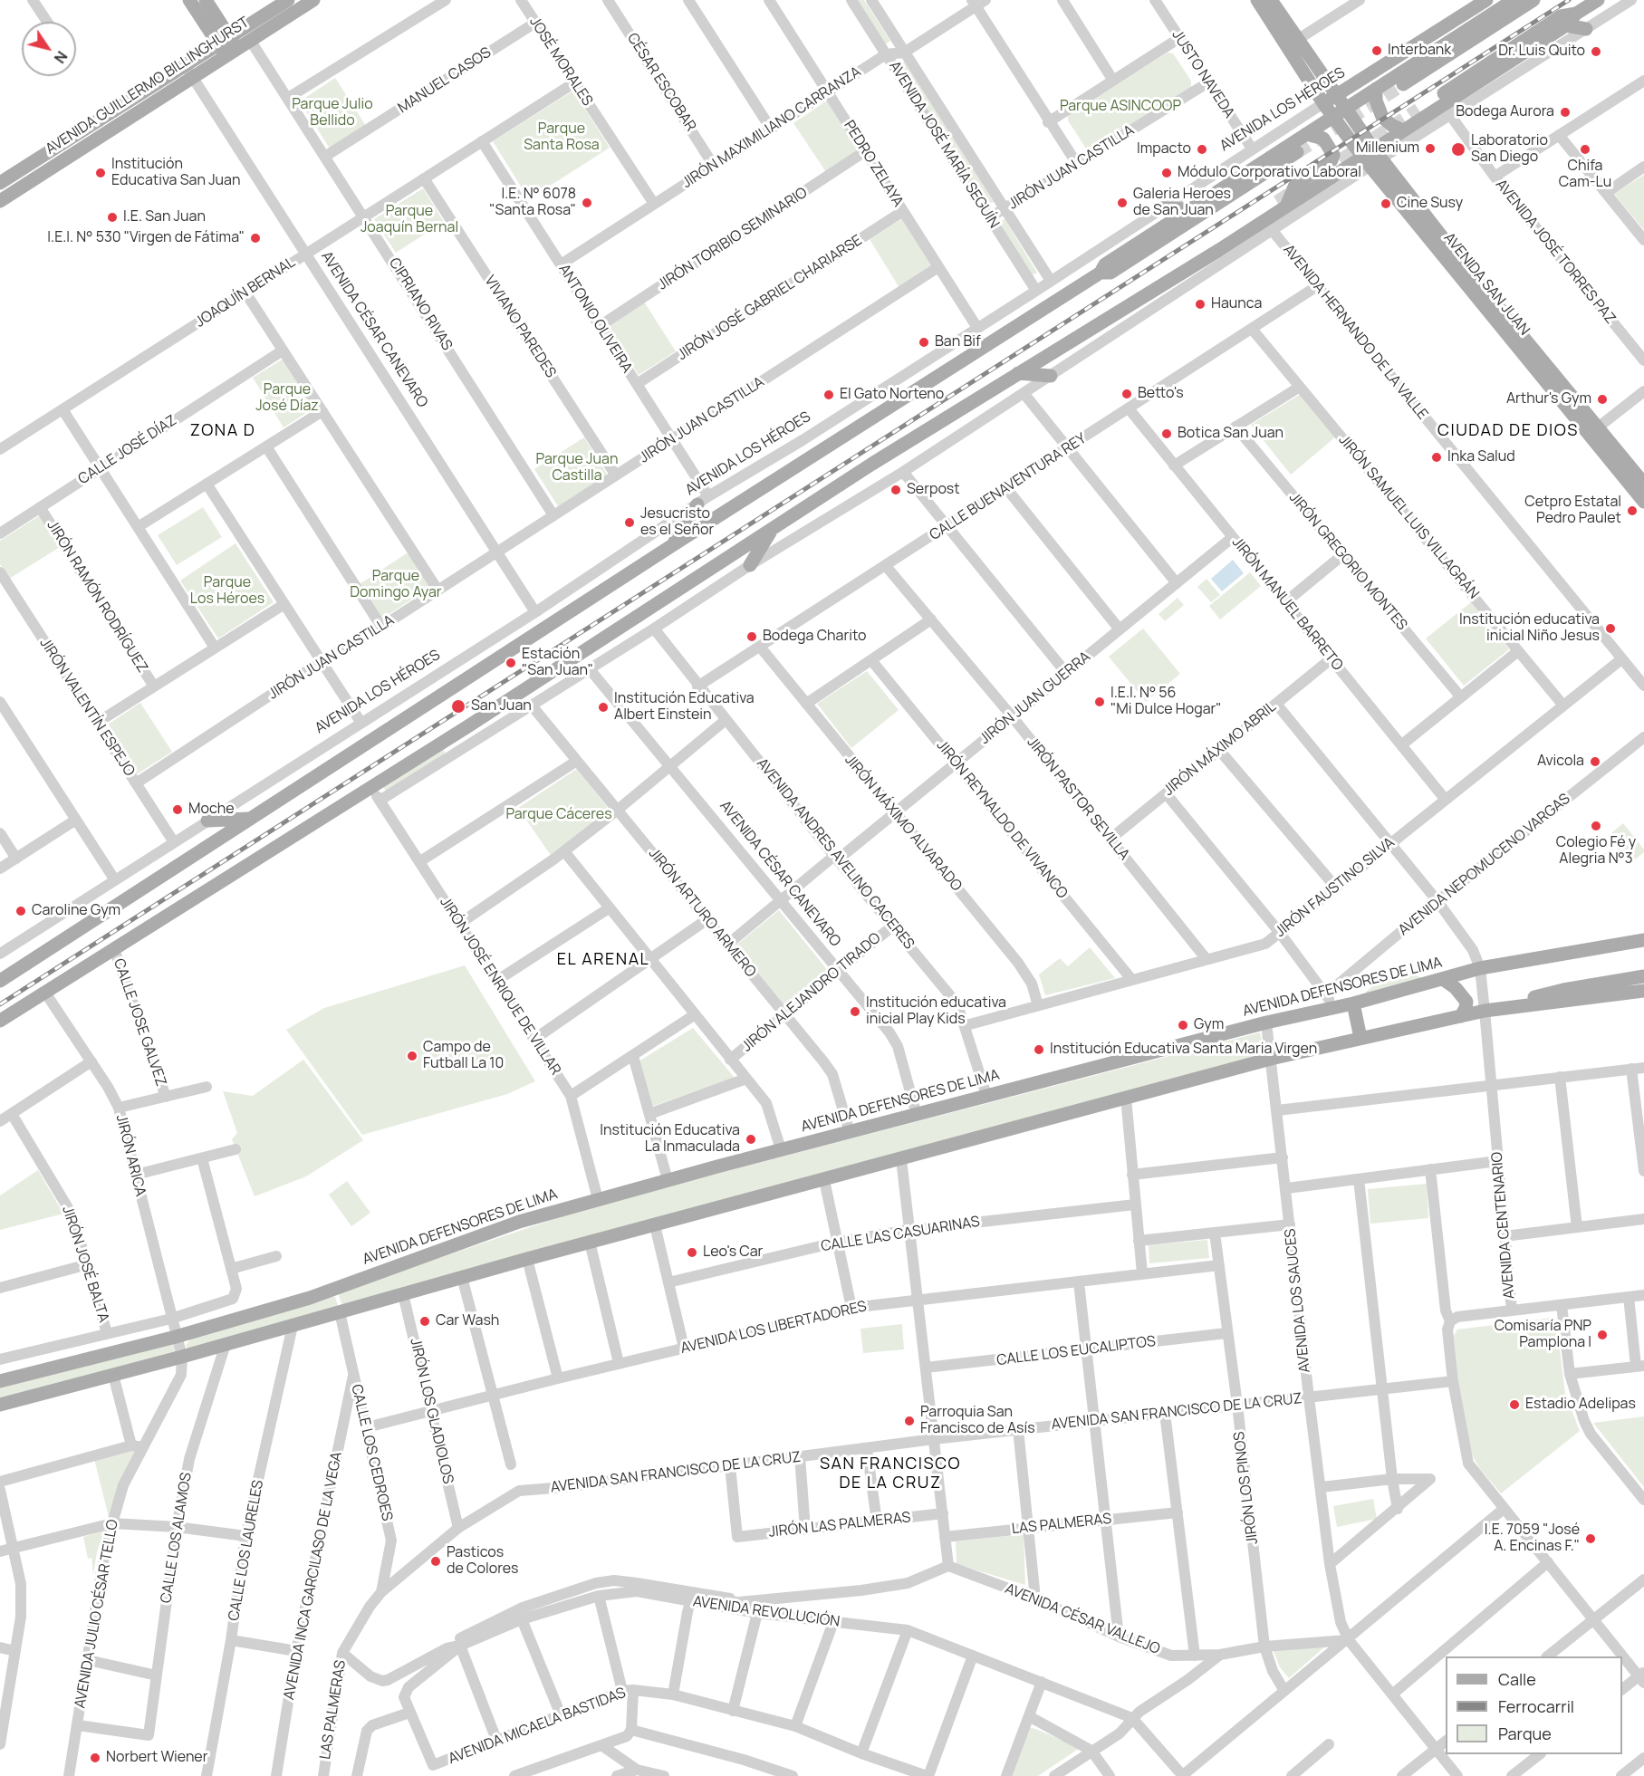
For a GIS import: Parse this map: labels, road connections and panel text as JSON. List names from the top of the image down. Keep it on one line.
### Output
{"streets":{"main road":["AVENIDA GUILLERMO BILLINGHURST","AVENIDA LOS HÉROES","AVENIDA SAN JUAN","AVENIDA DEFENSORES DE LIMA"],"street":["JOSÉ MORALES","JUSTO NAVEDA","MANUEL CASOS","CÉSAR ESCOBAR","JIRÓN MAXIMILIANO CARRANZA","AVENIDA JOSÉ MARÍA SEGUÍN","PEDRO ZELAYA","JIRÓN JUAN CASTILLA","JIRÓN TORIBIO SEMINARIO","AVENIDA JOSÉ TORRES PAZ","JOAQUÍN BERNAL","JIRÓN JOSÉ GABRIEL CHARIARSE","CIPRIANO RIVAS","ANTONIO OLIVEIRA","VIVIANO PAREDES","AVENIDA CÉSAR CANEVARO","AVENIDA HERNANDO DE LA VALLE","CALLE JOSÉ DÍAZ","CALLE BUENAVENTURA REY","JIRÓN SAMUEL LUIS VILLAGRÁN","JIRÓN GREGORIO MONTES","JIRÓN RAMÓN RODRÍGUEZ","JIRÓN MANUEL BARRETO","JIRÓN JUAN GUERRA","JIRÓN VALENTÍN ESPEJO","JIRÓN MÁXIMO ABRIL","JIRÓN PASTOR SEVILLA","JIRÓN REYNALDO DE VIVANCO","JIRÓN MÁXIMO ALVARADO","AVENIDA ANDRES AVELINO CACERES","AVENIDA NEPOMUCENO VARGAS","JIRÓN FAUSTINO SILVA","JIRÓN ARTURO ARMERO","JIRÓN JOSÉ ENRIQUE DE VILLAR","JIRÓN ALEJANDRO TIRADO","CALLE JOSE GALVEZ","JIRÓN ARICA","AVENIDA CENTENARIO","CALLE LAS CASUARINAS","JIRÓN JOSÉ BALTA","AVENIDA LOS SAUCES","AVENIDA LOS LIBERTADORES","CALLE LOS EUCALIPTOS","JIRÓN LOS GLADIOLOS","AVENIDA SAN FRANCISCO DE LA CRUZ","CALLE LOS CEDROES","JIRÓN LOS PINOS","LAS PALMERAS","JIRÓN LAS PALMERAS","CALLE LOS ALAMOS","CALLE LOS LAURELES","AVENIDA INCA GARCILASO DE LA VEGA","AVENIDA REVOLUCIÓN","AVENIDA JULIO CÉSAR TELLO","AVENIDA CÉSAR VALLEJO","AVENIDA MICAELA BASTIDAS"]},"crossings":[["JOSÉ MORALES","MANUEL CASOS"],["JOSÉ MORALES","JIRÓN MAXIMILIANO CARRANZA"],["JOSÉ MORALES","JOAQUÍN BERNAL"],["JUSTO NAVEDA","AVENIDA LOS HÉROES"],["JUSTO NAVEDA","JIRÓN JUAN CASTILLA"],["MANUEL CASOS","CIPRIANO RIVAS"],["CÉSAR ESCOBAR","JIRÓN MAXIMILIANO CARRANZA"],["AVENIDA GUILLERMO BILLINGHURST","CIPRIANO RIVAS"],["AVENIDA GUILLERMO BILLINGHURST","AVENIDA CÉSAR CANEVARO"],["AVENIDA LOS HÉROES","AVENIDA JOSÉ MARÍA SEGUÍN"],["AVENIDA LOS HÉROES","PEDRO ZELAYA"],["AVENIDA LOS HÉROES","AVENIDA SAN JUAN"],["AVENIDA LOS HÉROES","ANTONIO OLIVEIRA"],["AVENIDA LOS HÉROES","AVENIDA CÉSAR CANEVARO"],["AVENIDA LOS HÉROES","JIRÓN VALENTÍN ESPEJO"],["JIRÓN MAXIMILIANO CARRANZA","AVENIDA JOSÉ MARÍA SEGUÍN"],["JIRÓN MAXIMILIANO CARRANZA","PEDRO ZELAYA"],["JIRÓN MAXIMILIANO CARRANZA","ANTONIO OLIVEIRA"],["AVENIDA JOSÉ MARÍA SEGUÍN","JIRÓN JUAN CASTILLA"],["PEDRO ZELAYA","JIRÓN JUAN CASTILLA"],["PEDRO ZELAYA","JIRÓN TORIBIO SEMINARIO"],["PEDRO ZELAYA","JIRÓN JOSÉ GABRIEL CHARIARSE"],["JIRÓN JUAN CASTILLA","CIPRIANO RIVAS"],["JIRÓN JUAN CASTILLA","ANTONIO OLIVEIRA"],["JIRÓN JUAN CASTILLA","VIVIANO PAREDES"],["JIRÓN JUAN CASTILLA","AVENIDA CÉSAR CANEVARO"],["JIRÓN JUAN CASTILLA","JIRÓN VALENTÍN ESPEJO"],["JIRÓN TORIBIO SEMINARIO","ANTONIO OLIVEIRA"],["JOAQUÍN BERNAL","CIPRIANO RIVAS"],["JOAQUÍN BERNAL","ANTONIO OLIVEIRA"],["JOAQUÍN BERNAL","VIVIANO PAREDES"],["JOAQUÍN BERNAL","AVENIDA CÉSAR CANEVARO"],["JIRÓN JOSÉ GABRIEL CHARIARSE","ANTONIO OLIVEIRA"],["AVENIDA CÉSAR CANEVARO","JIRÓN JUAN GUERRA"],["AVENIDA CÉSAR CANEVARO","AVENIDA DEFENSORES DE LIMA"],["AVENIDA CÉSAR CANEVARO","JIRÓN ALEJANDRO TIRADO"],["AVENIDA HERNANDO DE LA VALLE","CALLE BUENAVENTURA REY"],["AVENIDA HERNANDO DE LA VALLE","JIRÓN FAUSTINO SILVA"],["CALLE JOSÉ DÍAZ","JIRÓN RAMÓN RODRÍGUEZ"],["CALLE BUENAVENTURA REY","JIRÓN SAMUEL LUIS VILLAGRÁN"],["CALLE BUENAVENTURA REY","JIRÓN MANUEL BARRETO"],["CALLE BUENAVENTURA REY","JIRÓN PASTOR SEVILLA"],["CALLE BUENAVENTURA REY","JIRÓN MÁXIMO ALVARADO"],["CALLE BUENAVENTURA REY","AVENIDA ANDRES AVELINO CACERES"],["JIRÓN SAMUEL LUIS VILLAGRÁN","JIRÓN FAUSTINO SILVA"],["JIRÓN MANUEL BARRETO","JIRÓN JUAN GUERRA"],["JIRÓN MANUEL BARRETO","JIRÓN MÁXIMO ABRIL"],["JIRÓN MANUEL BARRETO","JIRÓN FAUSTINO SILVA"],["JIRÓN JUAN GUERRA","JIRÓN PASTOR SEVILLA"],["JIRÓN JUAN GUERRA","JIRÓN REYNALDO DE VIVANCO"],["JIRÓN JUAN GUERRA","JIRÓN MÁXIMO ALVARADO"],["JIRÓN JUAN GUERRA","AVENIDA ANDRES AVELINO CACERES"],["JIRÓN JUAN GUERRA","JIRÓN ARTURO ARMERO"],["JIRÓN MÁXIMO ABRIL","JIRÓN PASTOR SEVILLA"],["JIRÓN MÁXIMO ABRIL","AVENIDA CENTENARIO"],["JIRÓN PASTOR SEVILLA","JIRÓN FAUSTINO SILVA"],["JIRÓN REYNALDO DE VIVANCO","JIRÓN FAUSTINO SILVA"],["JIRÓN MÁXIMO ALVARADO","JIRÓN FAUSTINO SILVA"],["AVENIDA ANDRES AVELINO CACERES","JIRÓN FAUSTINO SILVA"],["AVENIDA ANDRES AVELINO CACERES","AVENIDA DEFENSORES DE LIMA"],["AVENIDA ANDRES AVELINO CACERES","JIRÓN ALEJANDRO TIRADO"],["AVENIDA NEPOMUCENO VARGAS","AVENIDA CENTENARIO"],["JIRÓN FAUSTINO SILVA","AVENIDA CENTENARIO"],["JIRÓN ARTURO ARMERO","AVENIDA DEFENSORES DE LIMA"],["JIRÓN ARTURO ARMERO","JIRÓN ALEJANDRO TIRADO"],["JIRÓN JOSÉ ENRIQUE DE VILLAR","AVENIDA DEFENSORES DE LIMA"],["AVENIDA DEFENSORES DE LIMA","JIRÓN ARICA"],["AVENIDA DEFENSORES DE LIMA","AVENIDA CENTENARIO"],["AVENIDA DEFENSORES DE LIMA","AVENIDA LOS SAUCES"],["AVENIDA DEFENSORES DE LIMA","AVENIDA JULIO CÉSAR TELLO"],["JIRÓN ARICA","AVENIDA JULIO CÉSAR TELLO"],["AVENIDA LOS SAUCES","AVENIDA SAN FRANCISCO DE LA CRUZ"],["AVENIDA LOS SAUCES","AVENIDA CÉSAR VALLEJO"],["AVENIDA LOS LIBERTADORES","JIRÓN LOS GLADIOLOS"],["AVENIDA LOS LIBERTADORES","CALLE LOS CEDROES"],["AVENIDA LOS LIBERTADORES","JIRÓN LOS PINOS"],["CALLE LOS EUCALIPTOS","JIRÓN LOS PINOS"],["JIRÓN LOS GLADIOLOS","AVENIDA SAN FRANCISCO DE LA CRUZ"],["JIRÓN LOS GLADIOLOS","LAS PALMERAS"],["AVENIDA SAN FRANCISCO DE LA CRUZ","JIRÓN LOS PINOS"],["AVENIDA SAN FRANCISCO DE LA CRUZ","LAS PALMERAS"],["AVENIDA SAN FRANCISCO DE LA CRUZ","JIRÓN LAS PALMERAS"],["CALLE LOS CEDROES","LAS PALMERAS"],["CALLE LOS CEDROES","AVENIDA INCA GARCILASO DE LA VEGA"],["JIRÓN LOS PINOS","AVENIDA CÉSAR VALLEJO"],["CALLE LOS ALAMOS","AVENIDA JULIO CÉSAR TELLO"],["AVENIDA REVOLUCIÓN","AVENIDA MICAELA BASTIDAS"]],"districts":["ZONA D","CIUDAD DE DIOS","EL ARENAL","SAN FRANCISCO DE LA CRUZ"],"parks":["Parque Julio Bellido","Parque ASINCOOP","Parque Santa Rosa","Parque Joaquín Bernal","Parque José Díaz","Parque Juan Castilla","Parque Domingo Ayar","Parque Los Héroes","Parque Cáceres"],"places":["Interbank","Dr. Luis Quito","Bodega Aurora","Millenium","Impacto","Laboratorio San Diego","Chifa Cam-Lu","Institución Educativa San Juan","Módulo Corporativo Laboral","I.E. N° 6078 \"Santa Rosa\"","Galeria Heroes de San Juan","Cine Susy","I.E. San Juan","I.E.I. N° 530 \"Virgen de Fátima\"","Haunca","Ban Bif","Betto's","El Gato Norteno","Arthur's Gym","Botica San Juan","Inka Salud","Serpost","Cetpro Estatal Pedro Paulet","Jesucristo es el Señor","Institución educativa inicial Niño Jesus","Bodega Charito","Estación \"San Juan\"","I.E.I. N° 56 \"Mi Dulce Hogar\"","San Juan","Institución Educativa Albert Einstein","Avicola","Moche","Colegio Fé y Alegria N°3","Caroline Gym","Institución educativa inicial Play Kids","Gym","Institución Educativa Santa Maria Virgen","Campo de Futball La 10","Institución Educativa La Inmaculada","Leo's Car","Car Wash","Comisaría PNP Pamplona I","Estadio Adelipas","Parroquia San Francisco de Asís","I.E. 7059 \"José A. Encinas F.\"","Pasticos de Colores","Norbert Wiener"],"legend":["Calle","Ferrocarril","Parque"],"north":"bottom right"}
